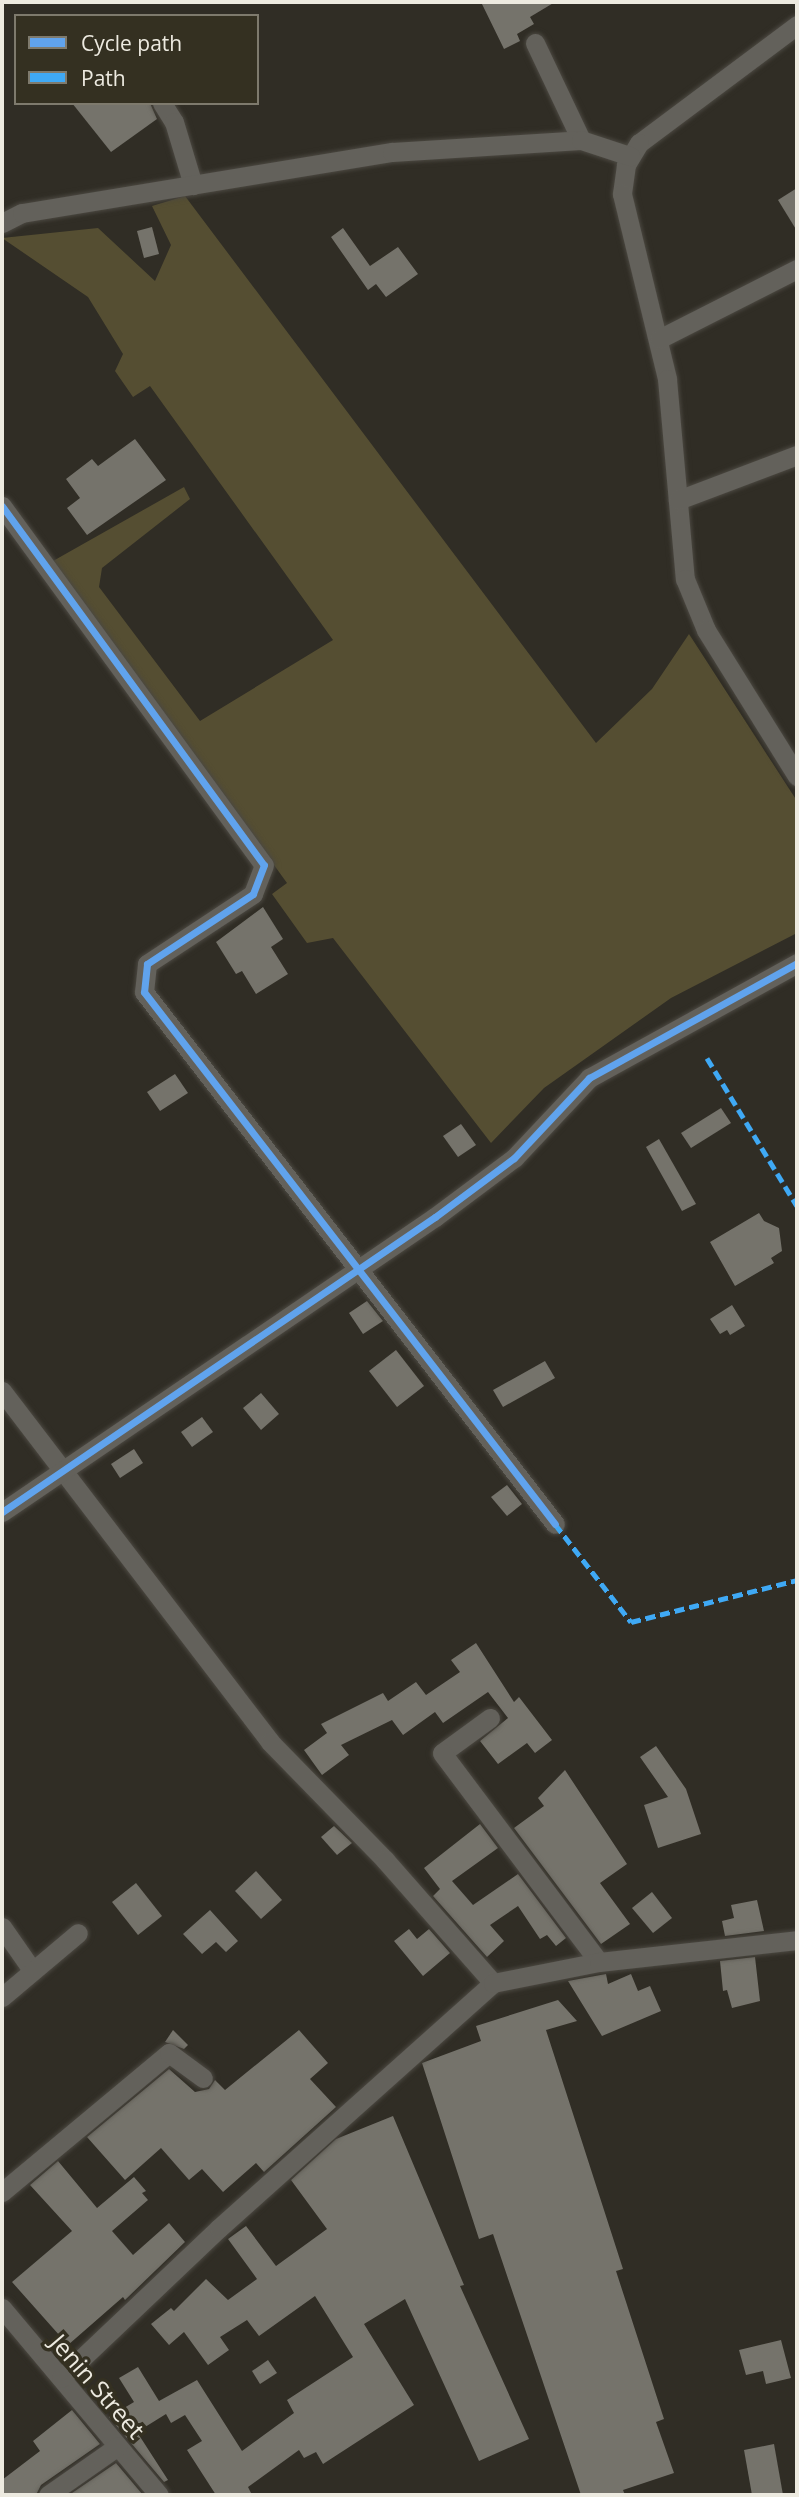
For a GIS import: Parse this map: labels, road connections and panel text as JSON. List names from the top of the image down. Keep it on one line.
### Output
{"streets":{"street":["Jenin Street"]},"legend":["Cycle path","Path"]}
